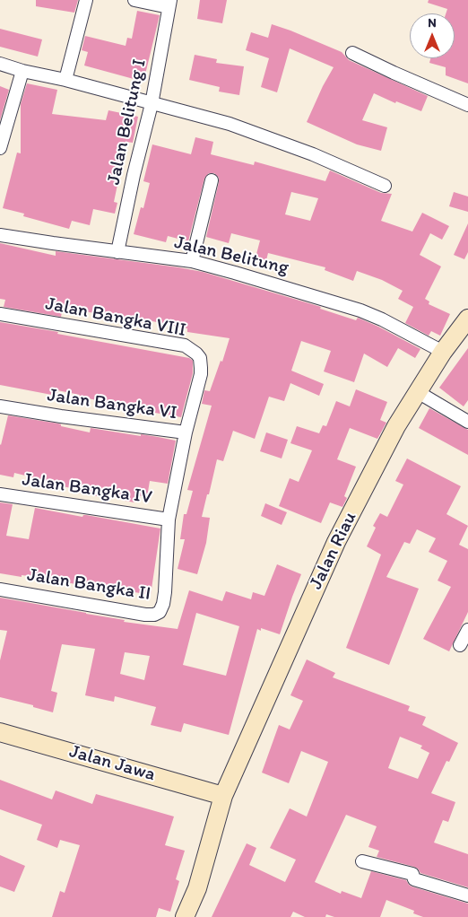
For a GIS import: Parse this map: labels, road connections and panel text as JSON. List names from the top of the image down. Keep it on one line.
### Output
{"streets":{"main road":["Jalan Riau","Jalan Jawa"],"street":["Jalan Belitung I","Jalan Belitung","Jalan Bangka VIII","Jalan Bangka VI","Jalan Bangka IV","Jalan Bangka II"]},"crossings":[["Jalan Belitung I","Jalan Belitung"],["Jalan Belitung","Jalan Riau"],["Jalan Bangka VIII","Jalan Bangka VI"],["Jalan Bangka VI","Jalan Bangka IV"],["Jalan Bangka VI","Jalan Bangka II"],["Jalan Bangka IV","Jalan Bangka II"],["Jalan Riau","Jalan Jawa"]],"north":"top"}
